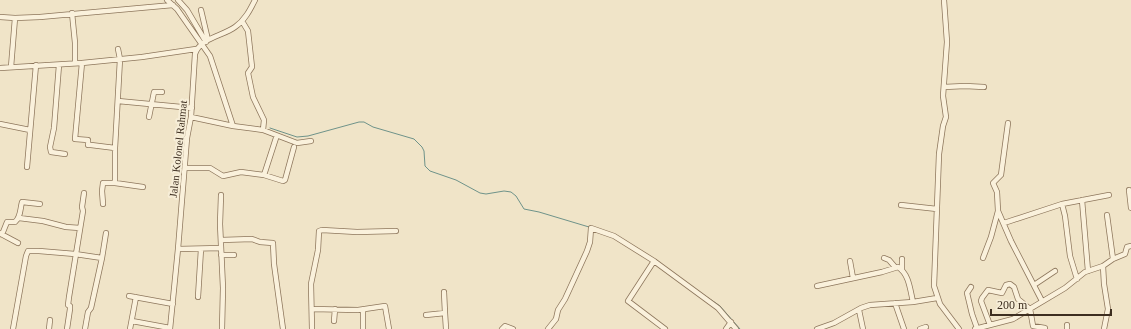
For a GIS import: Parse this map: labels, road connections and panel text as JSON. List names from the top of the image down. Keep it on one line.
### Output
{"streets":{"street":["Jalan Kolonel Rahmat"]},"scale_bar":"200 m"}
